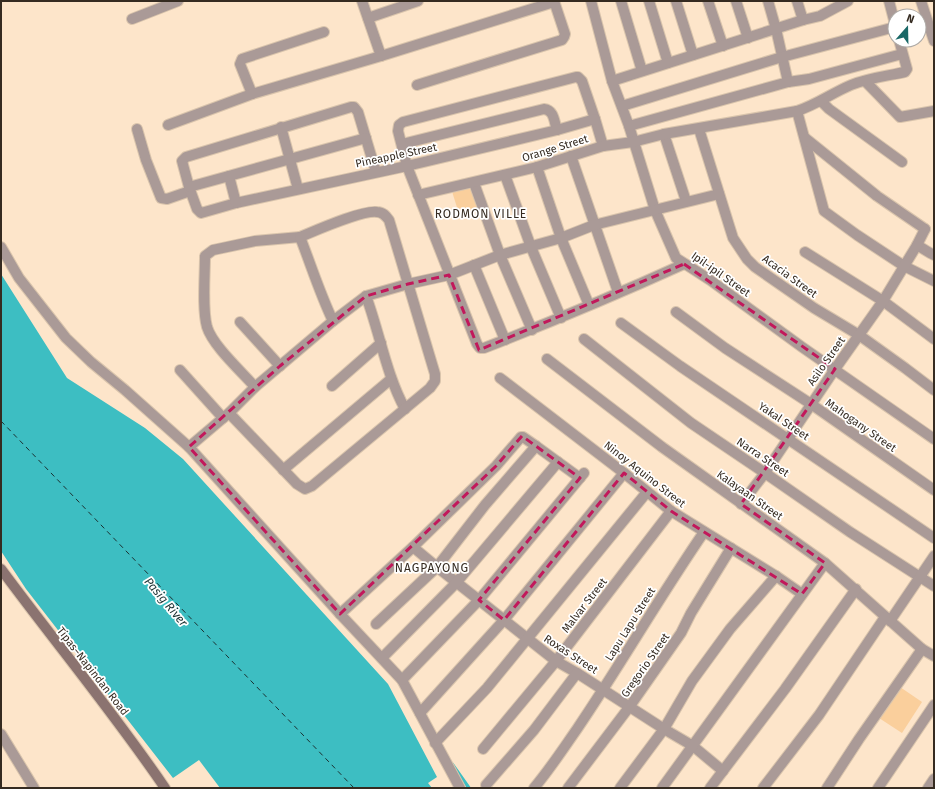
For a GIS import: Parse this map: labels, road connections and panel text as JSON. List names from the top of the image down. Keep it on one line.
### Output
{"streets":{"main road":["Tipas–Napindan Road"],"street":["Orange Street","Pineapple Street","Ipil-ipil Street","Acacia Street","Asilo Street","Yakal Street","Mahogany Street","Narra Street","Ninoy Aquino Street","Kalayaan Street","Malvar Street","Lapu Lapu Street","Roxas Street","Gregorio Street"]},"crossings":[["Orange Street","Ipil-ipil Street"],["Orange Street","Acacia Street"],["Ipil-ipil Street","Asilo Street"],["Acacia Street","Asilo Street"],["Asilo Street","Yakal Street"],["Asilo Street","Mahogany Street"],["Asilo Street","Narra Street"],["Asilo Street","Kalayaan Street"],["Ninoy Aquino Street","Malvar Street"],["Ninoy Aquino Street","Lapu Lapu Street"],["Ninoy Aquino Street","Gregorio Street"],["Malvar Street","Roxas Street"],["Lapu Lapu Street","Roxas Street"],["Roxas Street","Gregorio Street"]],"districts":["RODMON VILLE","NAGPAYONG"],"water":["Pasig River"],"north":"top"}
